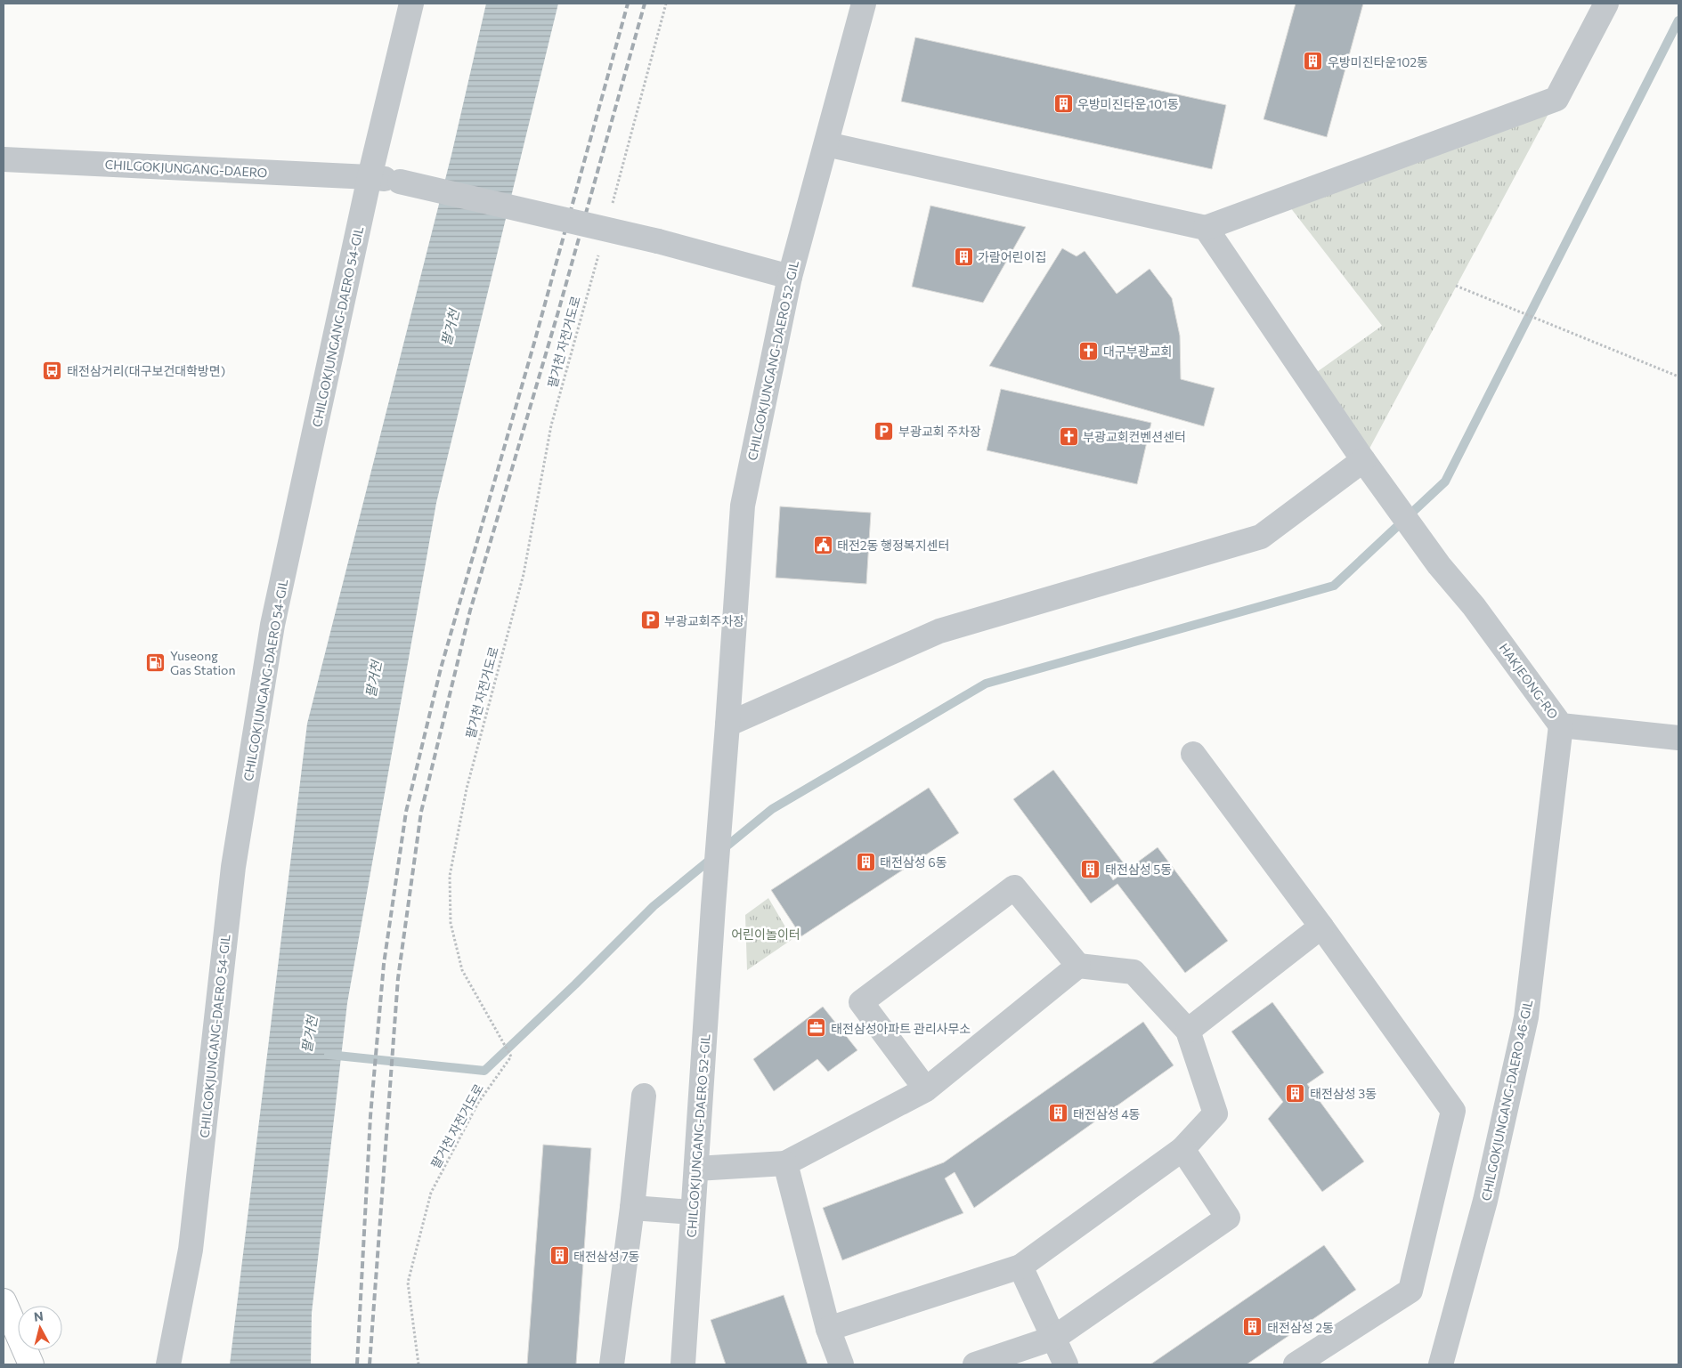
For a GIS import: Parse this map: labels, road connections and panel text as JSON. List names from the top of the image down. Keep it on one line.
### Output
{"streets":{"street":["CHILGOKJUNGANG-DAERO","CHILGOKJUNGANG-DAERO 54-GIL","CHILGOKJUNGANG-DAERO 52-GIL","HAKJEONG-RO","CHILGOKJUNGANG-DAERO 46-GIL"],"path":["팔거천 자전거도로"]},"crossings":[["CHILGOKJUNGANG-DAERO","CHILGOKJUNGANG-DAERO 54-GIL"],["CHILGOKJUNGANG-DAERO","CHILGOKJUNGANG-DAERO 52-GIL"],["HAKJEONG-RO","CHILGOKJUNGANG-DAERO 46-GIL"]],"water":["팔거천"],"parks":["어린이놀이터"],"places":{"building":["우방미진타운102동","우방미진타운 101동","가람어린이집","태전삼성 6동","태전삼성 5동","태전삼성 3동","태전삼성 4동","태전삼성 7동","태전삼성 2동"],"church":["대구부광교회","부광교회컨벤션센터"],"bus stop":["태전삼거리(대구보건대학방면)"],"parking":["부광교회 주차장","부광교회주차장"],"public building":["태전2동 행정복지센터"],"fuel station":["Yuseong Gas Station"],"office":["태전삼성아파트 관리사무소"]},"north":"top"}
